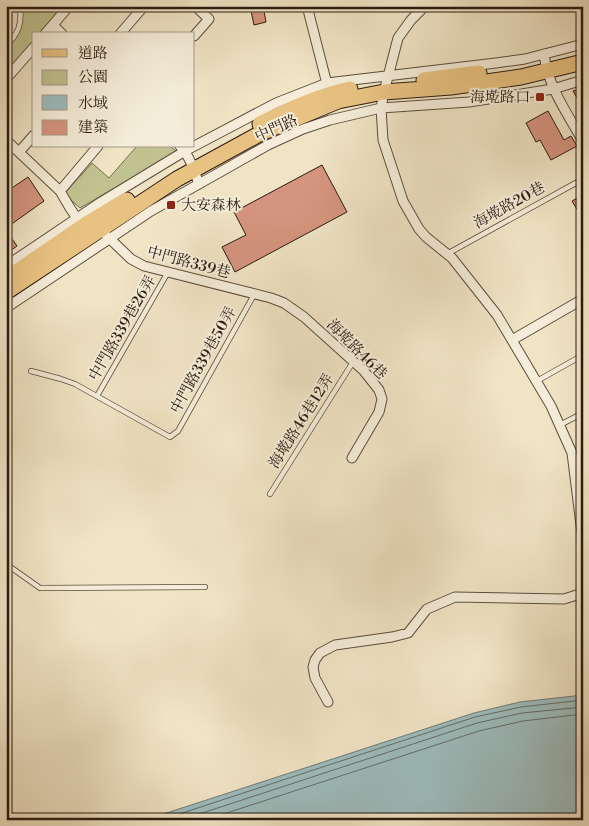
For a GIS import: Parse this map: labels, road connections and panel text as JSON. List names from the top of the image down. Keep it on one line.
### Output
{"streets":{"main road":["中門路"],"street":["中門路339巷","海墘路46巷"],"lane":["海墘路20巷","中門路339巷26弄","中門路339巷50弄","海墘路46巷12弄"]},"crossings":[["中門路","中門路339巷"],["中門路339巷","中門路339巷26弄"],["中門路339巷","海墘路46巷"],["中門路339巷","中門路339巷50弄"],["中門路339巷26弄","中門路339巷50弄"],["海墘路46巷","海墘路46巷12弄"]],"places":{"transit":["海墘路口","大安森林"]},"legend":["道路","公園","水域","建築"]}
